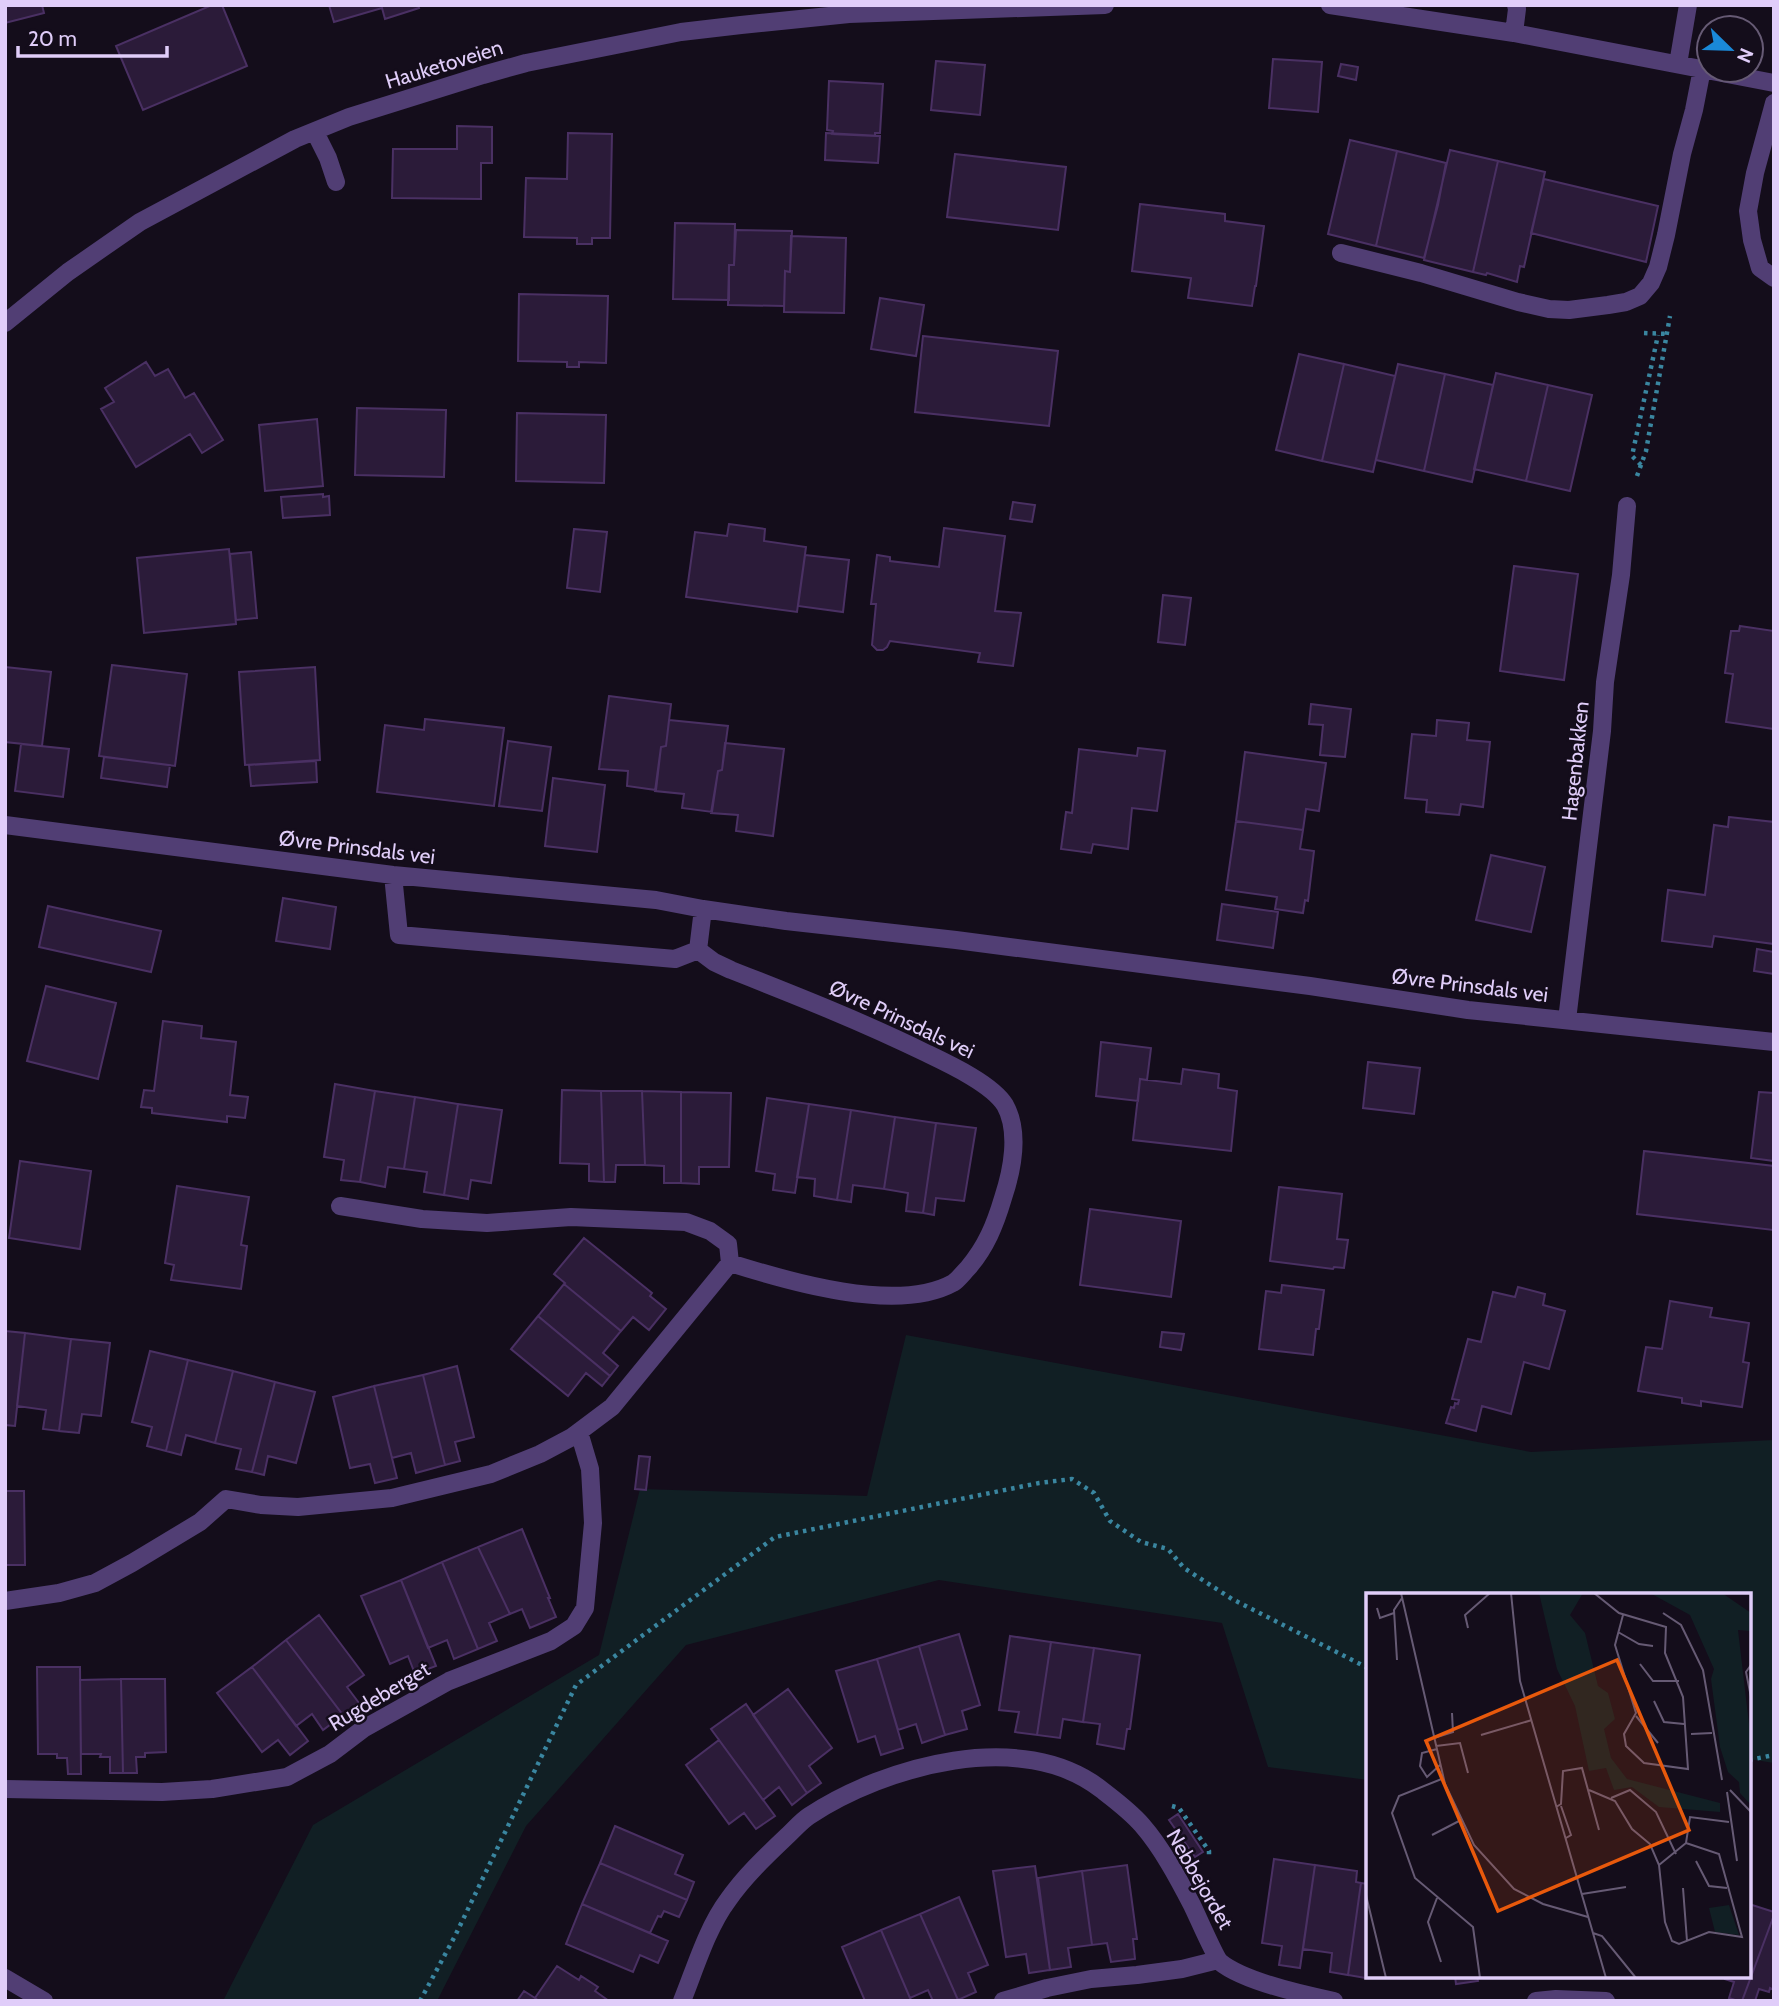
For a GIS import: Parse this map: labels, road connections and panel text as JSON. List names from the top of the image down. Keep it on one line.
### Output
{"streets":{"street":["Hauketoveien","Hagenbakken","Øvre Prinsdals vei","Rugdeberget","Nebbejordet"]},"crossings":[["Hagenbakken","Øvre Prinsdals vei"]],"scale_bar":"20 m","north":"bottom right"}
